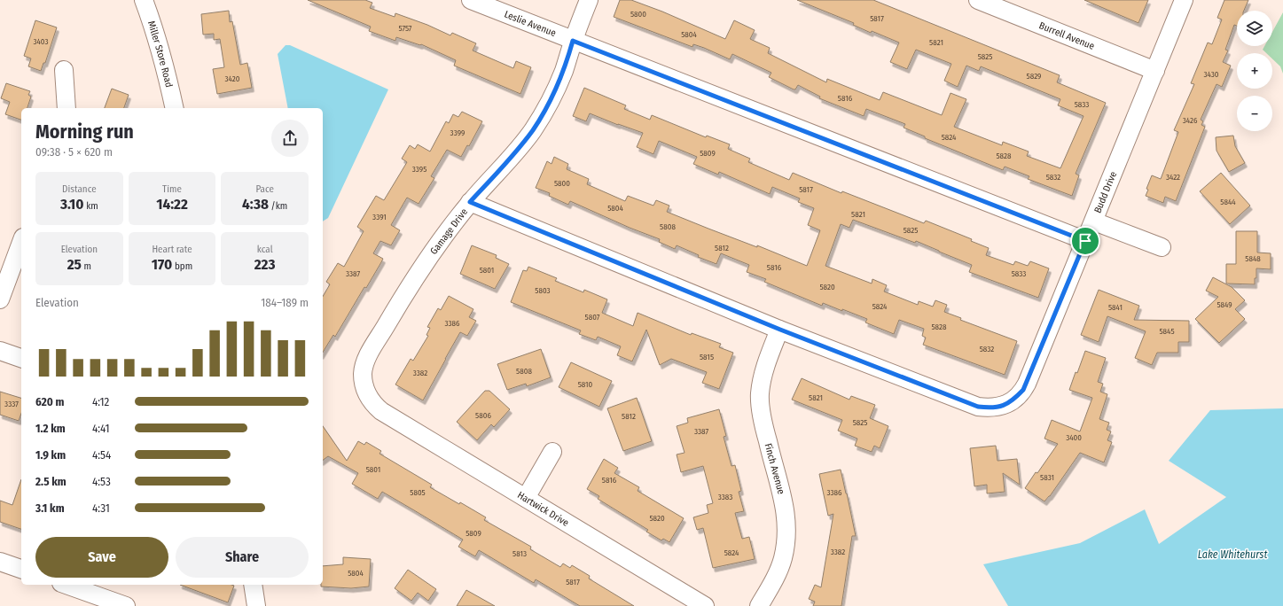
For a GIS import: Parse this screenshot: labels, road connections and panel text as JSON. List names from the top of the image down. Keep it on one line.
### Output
{"streets":{"street":["Leslie Avenue","Burrell Avenue","Miller Store Road","Budd Drive","Gamage Drive","Finch Avenue","Hartwick Drive"]},"crossings":[["Leslie Avenue","Budd Drive"],["Leslie Avenue","Gamage Drive"],["Burrell Avenue","Budd Drive"],["Budd Drive","Gamage Drive"],["Budd Drive","Finch Avenue"],["Gamage Drive","Hartwick Drive"]],"water":["Lake Whitehurst"],"house_numbers":["5800","5817","5757","5804","3403","5821","5825","3430","5829","3420","5816","5833","3426","3399","5824","5809","5828","3395","5832","3422","5800","5817","5844","5804","5821","3391","5808","5825","5812","5848","5816","5801","3387","5833","5820","5803","5849","5824","5841","5807","3386","5828","5845","5832","5815","5808","3382","5810","5821","3337","5806","5812","5825","3387","3400","5801","5831","5816","5805","3386","3383","5820","5809","3382","5824","5813","5804","5817"],"page":{"map_buttons":["+","−"],"heading":["Morning run","09:38 · 5 × 620 m"],"stats":[["Distance","3.10 km"],["Time","14:22"],["Pace","4:38 /km"],["Elevation","25 m"],["Heart rate","170 bpm"],["kcal","223"]],"chart":["Elevation","184–189 m"],"list":[{"name":"620 m","note":"4:12"},{"name":"1.2 km","note":"4:41"},{"name":"1.9 km","note":"4:54"},{"name":"2.5 km","note":"4:53"},{"name":"3.1 km","note":"4:31"}],"buttons":["Save","Share"]}}
